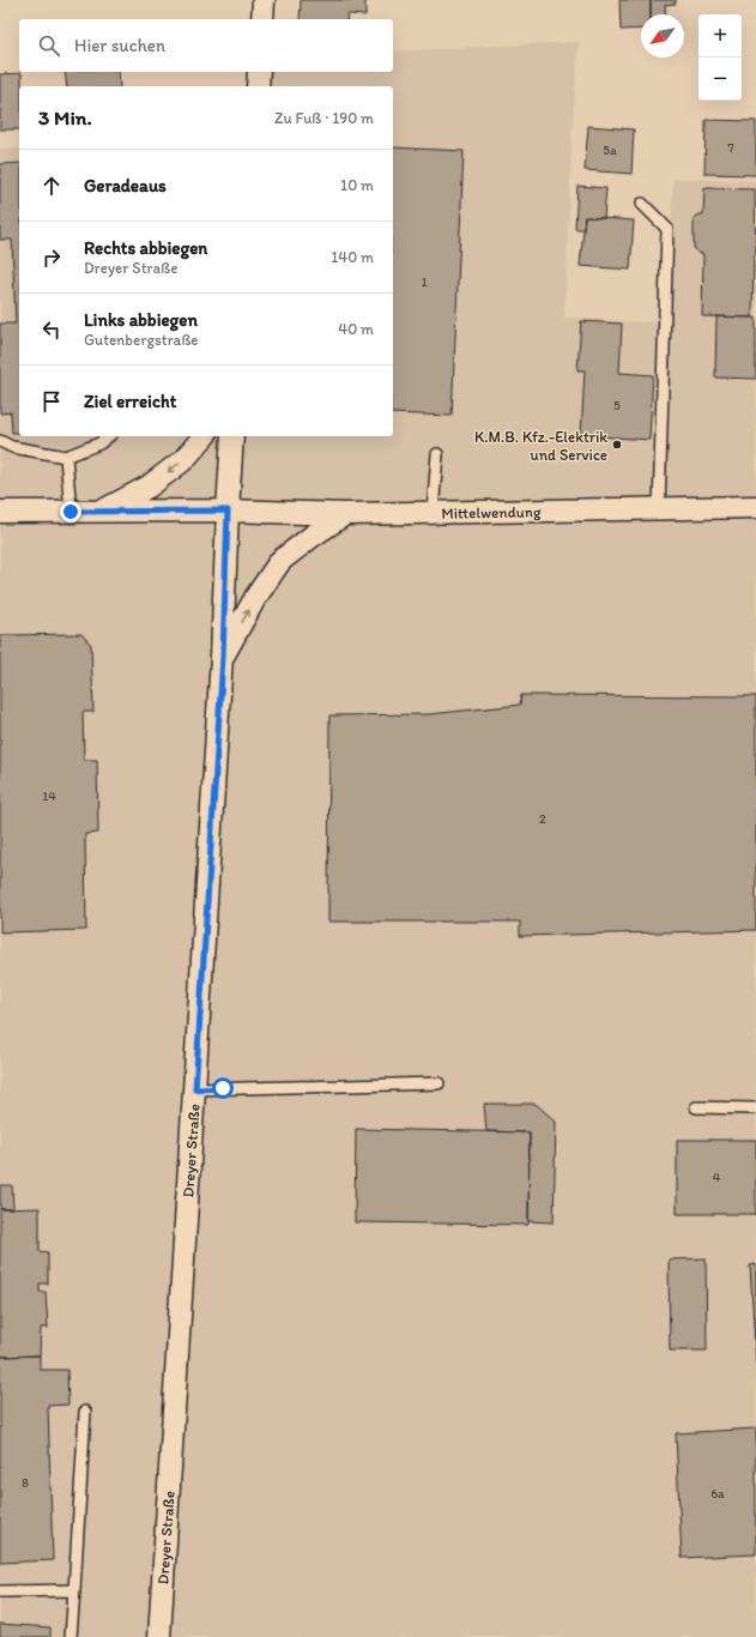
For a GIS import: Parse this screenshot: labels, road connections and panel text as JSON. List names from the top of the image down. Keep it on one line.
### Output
{"streets":{"street":["Mittelwendung","Dreyer Straße"]},"crossings":[["Mittelwendung","Dreyer Straße"]],"places":["K.M.B. Kfz.-Elektrik und Service"],"house_numbers":["7","5a","1","5","14","2","4","8","6a"],"north":"bottom left","page":{"map_buttons":["+","−"],"search":"Hier suchen","heading":["3 Min.","Zu Fuß · 190 m"],"list":[["Geradeaus","10 m"],["Rechts abbiegen","Dreyer Straße","140 m"],["Links abbiegen","Gutenbergstraße","40 m"],"Ziel erreicht"]}}
